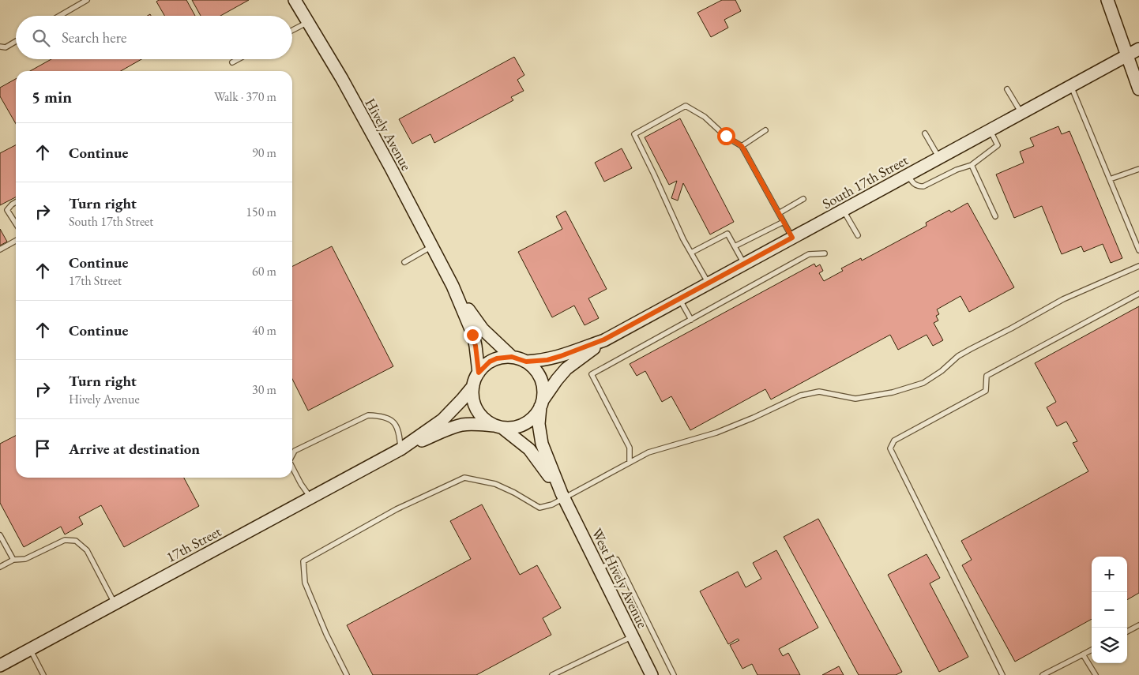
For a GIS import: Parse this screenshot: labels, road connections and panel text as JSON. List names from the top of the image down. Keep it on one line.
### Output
{"streets":{"street":["Hively Avenue","South 17th Street","17th Street","West Hively Avenue"]},"crossings":[["Hively Avenue","17th Street"]],"page":{"search":"Search here","heading":["5 min","Walk · 370 m"],"list":[["Continue","90 m"],["Turn right","South 17th Street","150 m"],["Continue","17th Street","60 m"],["Continue","40 m"],["Turn right","Hively Avenue","30 m"],"Arrive at destination"],"map_buttons":["+","−"]}}
